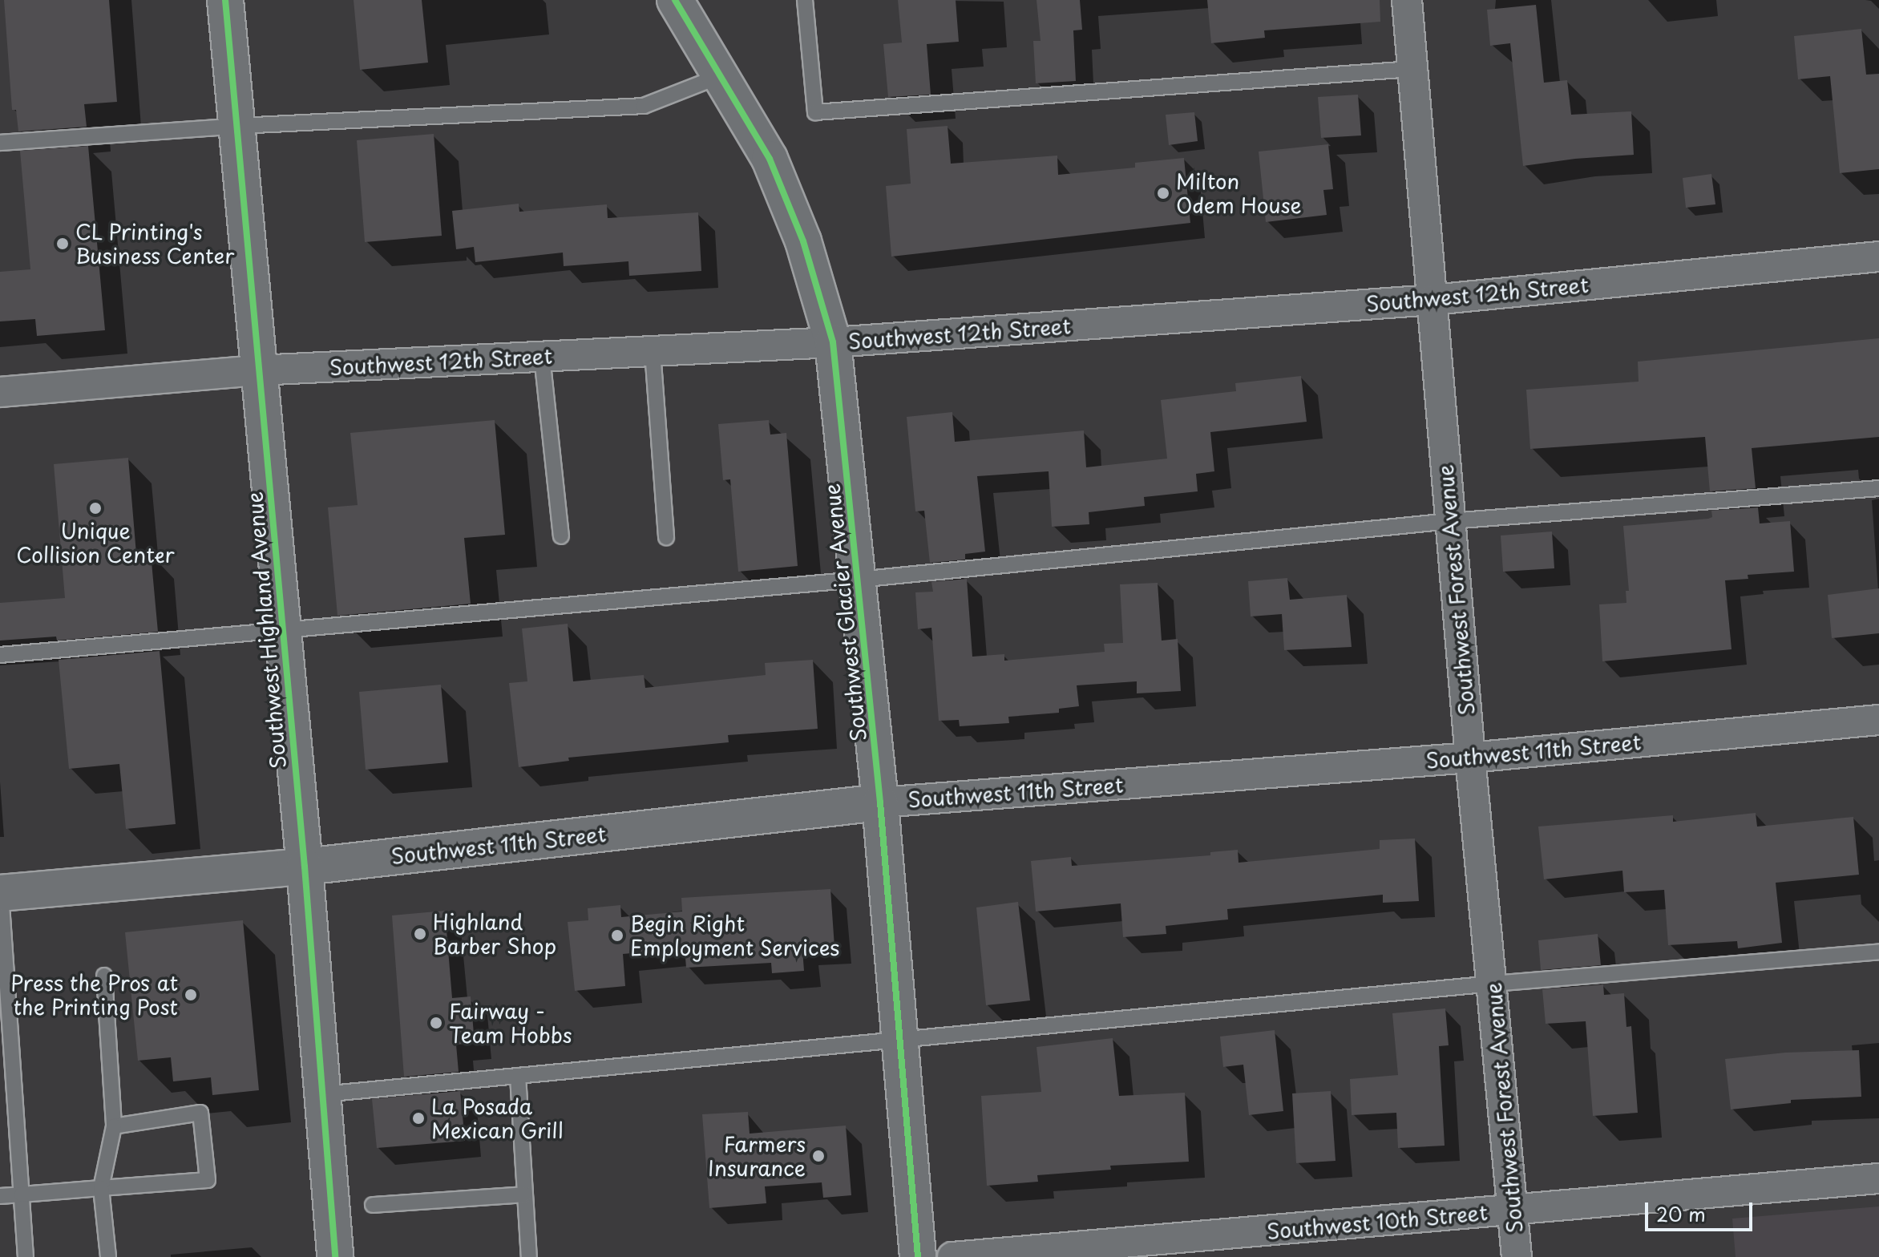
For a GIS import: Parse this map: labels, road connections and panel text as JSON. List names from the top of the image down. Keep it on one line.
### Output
{"streets":{"main road":["Southwest Glacier Avenue","Southwest Highland Avenue","Southwest 11th Street"],"street":["Southwest 12th Street","Southwest Forest Avenue","Southwest 10th Street"]},"crossings":[["Southwest 12th Street","Southwest Forest Avenue"],["Southwest 12th Street","Southwest Glacier Avenue"],["Southwest 12th Street","Southwest Highland Avenue"],["Southwest Forest Avenue","Southwest 11th Street"],["Southwest Forest Avenue","Southwest 10th Street"],["Southwest Glacier Avenue","Southwest 11th Street"],["Southwest Highland Avenue","Southwest 11th Street"]],"places":["Milton Odem House","CL Printing's Business Center","Unique Collision Center","Highland Barber Shop","Begin Right Employment Services","Press the Pros at the Printing Post","Fairway - Team Hobbs","La Posada Mexican Grill","Farmers Insurance"],"scale_bar":"20 m"}
